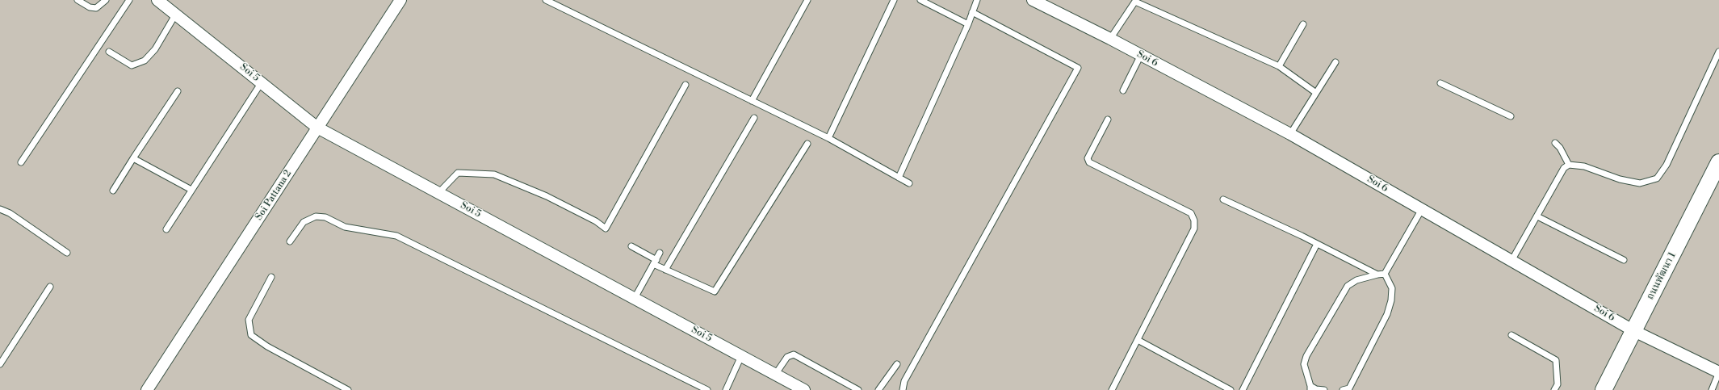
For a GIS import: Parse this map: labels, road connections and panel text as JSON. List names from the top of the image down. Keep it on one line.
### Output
{"streets":{"main road":["ถนนพัฒนา 1"],"street":["Soi 6","Soi 5","Soi Pattana 2"]},"crossings":[["Soi 6","ถนนพัฒนา 1"],["Soi 5","Soi Pattana 2"]]}
